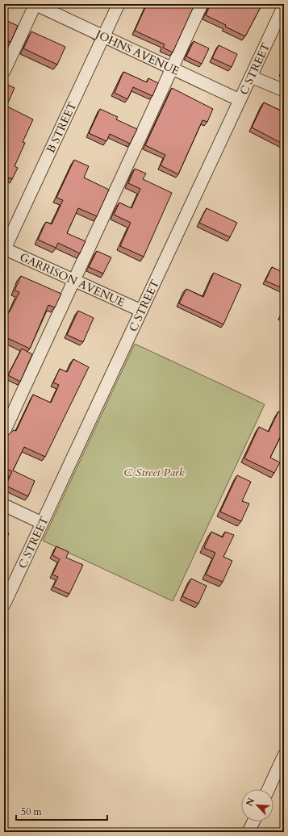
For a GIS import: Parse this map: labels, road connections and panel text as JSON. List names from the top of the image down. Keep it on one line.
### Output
{"streets":{"street":["JOHNS AVENUE","C STREET","B STREET","GARRISON AVENUE"]},"crossings":[["JOHNS AVENUE","C STREET"],["JOHNS AVENUE","B STREET"],["C STREET","GARRISON AVENUE"],["B STREET","GARRISON AVENUE"]],"parks":["C Street Park"],"scale_bar":"50 m","north":"top left"}
